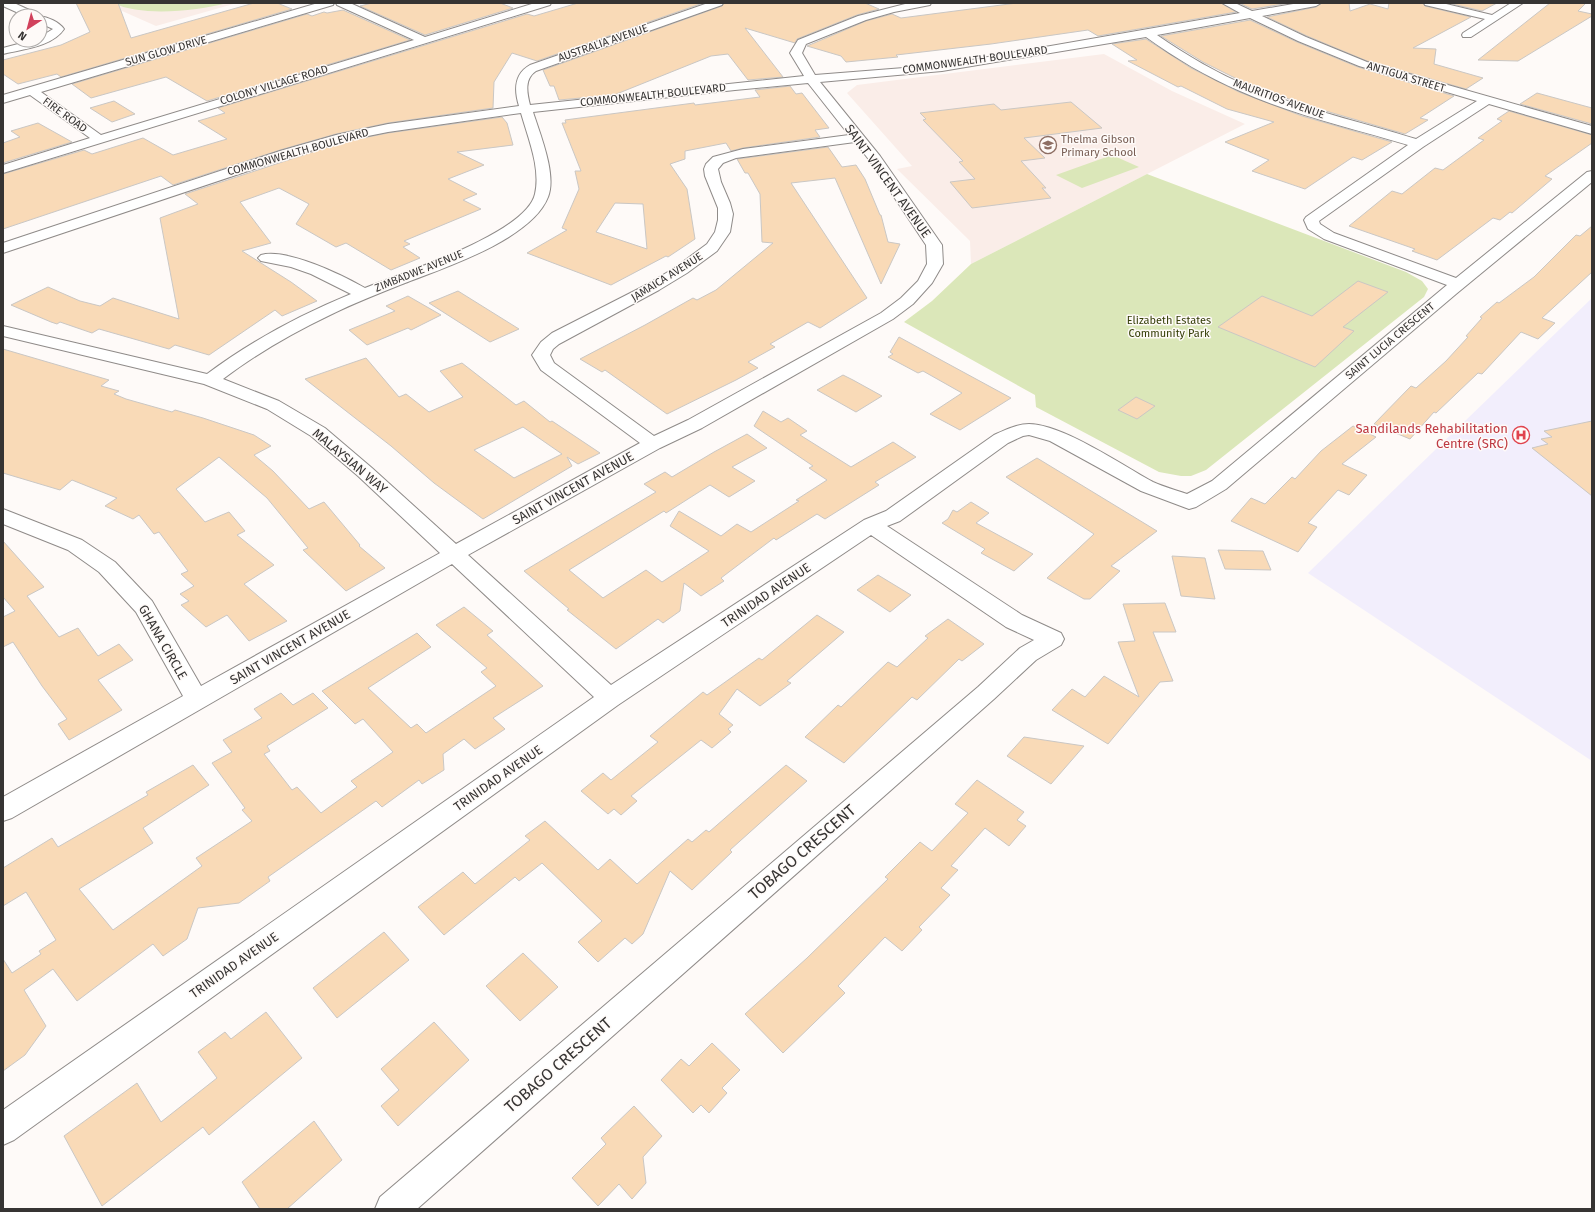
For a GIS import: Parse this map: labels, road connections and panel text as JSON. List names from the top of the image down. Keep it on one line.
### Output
{"streets":{"street":["AUSTRALIA AVENUE","SUN GLOW DRIVE","COMMONWEALTH BOULEVARD","ANTIGUA STREET","COLONY VILLAGE ROAD","MAURITIOS AVENUE","FIRE ROAD","SAINT VINCENT AVENUE","ZIMBADWE AVENUE","JAMAICA AVENUE","SAINT LUCIA CRESCENT","MALAYSIAN WAY","TRINIDAD AVENUE","GHANA CIRCLE","TOBAGO CRESCENT"]},"crossings":[["AUSTRALIA AVENUE","COMMONWEALTH BOULEVARD"],["AUSTRALIA AVENUE","ZIMBADWE AVENUE"],["SUN GLOW DRIVE","FIRE ROAD"],["COMMONWEALTH BOULEVARD","ANTIGUA STREET"],["COMMONWEALTH BOULEVARD","MAURITIOS AVENUE"],["COMMONWEALTH BOULEVARD","SAINT VINCENT AVENUE"],["COMMONWEALTH BOULEVARD","ZIMBADWE AVENUE"],["COLONY VILLAGE ROAD","FIRE ROAD"],["SAINT VINCENT AVENUE","JAMAICA AVENUE"],["SAINT VINCENT AVENUE","MALAYSIAN WAY"],["SAINT VINCENT AVENUE","GHANA CIRCLE"],["ZIMBADWE AVENUE","MALAYSIAN WAY"],["SAINT LUCIA CRESCENT","TRINIDAD AVENUE"],["MALAYSIAN WAY","TRINIDAD AVENUE"],["TRINIDAD AVENUE","TOBAGO CRESCENT"]],"parks":["Elizabeth Estates Community Park"],"places":{"school or university":["Thelma Gibson Primary School"],"hospital":["Sandilands Rehabilitation Centre (SRC)"]},"north":"bottom left"}
